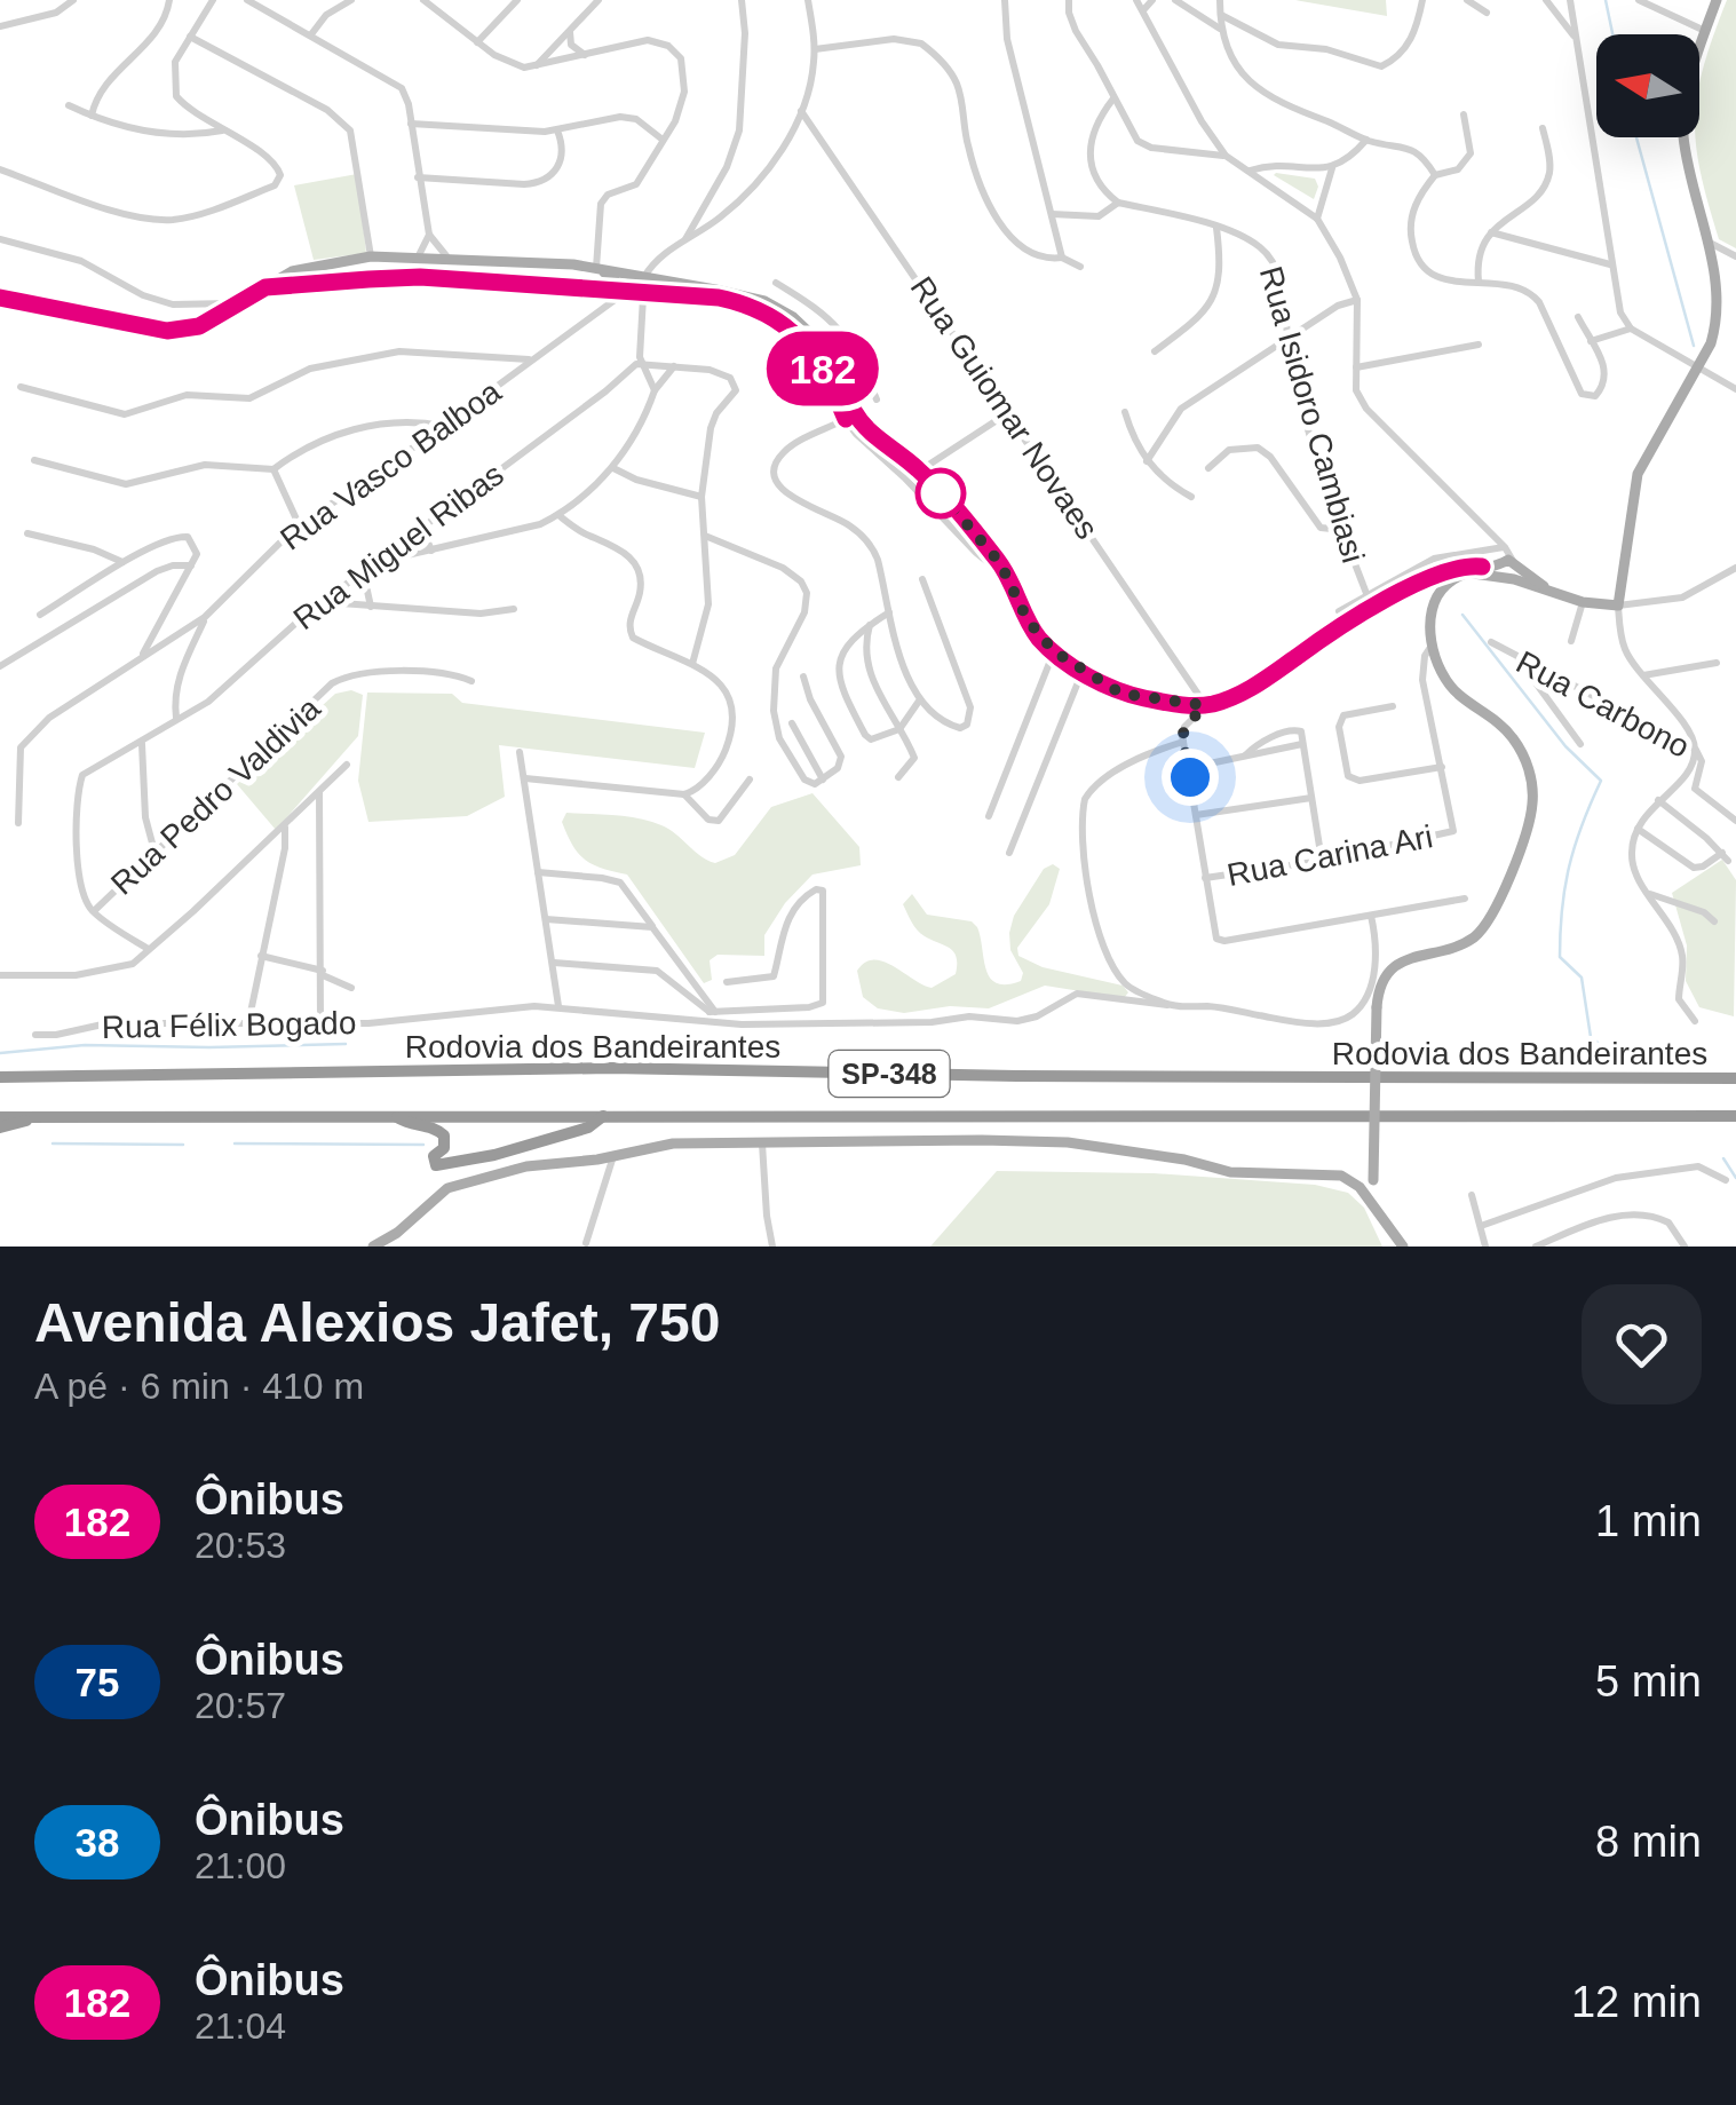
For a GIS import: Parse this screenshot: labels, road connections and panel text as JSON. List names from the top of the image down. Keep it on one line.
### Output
{"streets":{"highway":["Rodovia dos Bandeirantes","SP-348"],"street":["Rua Guiomar Novaes","Rua Isidoro Cambiasi","Rua Vasco Balboa","Rua Miguel Ribas","Rua Carbono","Rua Pedro Valdivia","Rua Carina Ari","Rua Félix Bogado"]},"crossings":[["Rua Miguel Ribas","Rua Pedro Valdivia"]],"lines":["bus line 182"],"north":"left","page":{"on_map":"182","heading":["Avenida Alexios Jafet, 750","A pé · 6 min · 410 m"],"list":[{"mark":"182","name":"Ônibus","note":"20:53","value":"1 min"},{"mark":"75","name":"Ônibus","note":"20:57","value":"5 min"},{"mark":"38","name":"Ônibus","note":"21:00","value":"8 min"},{"mark":"182","name":"Ônibus","note":"21:04","value":"12 min"}]}}
